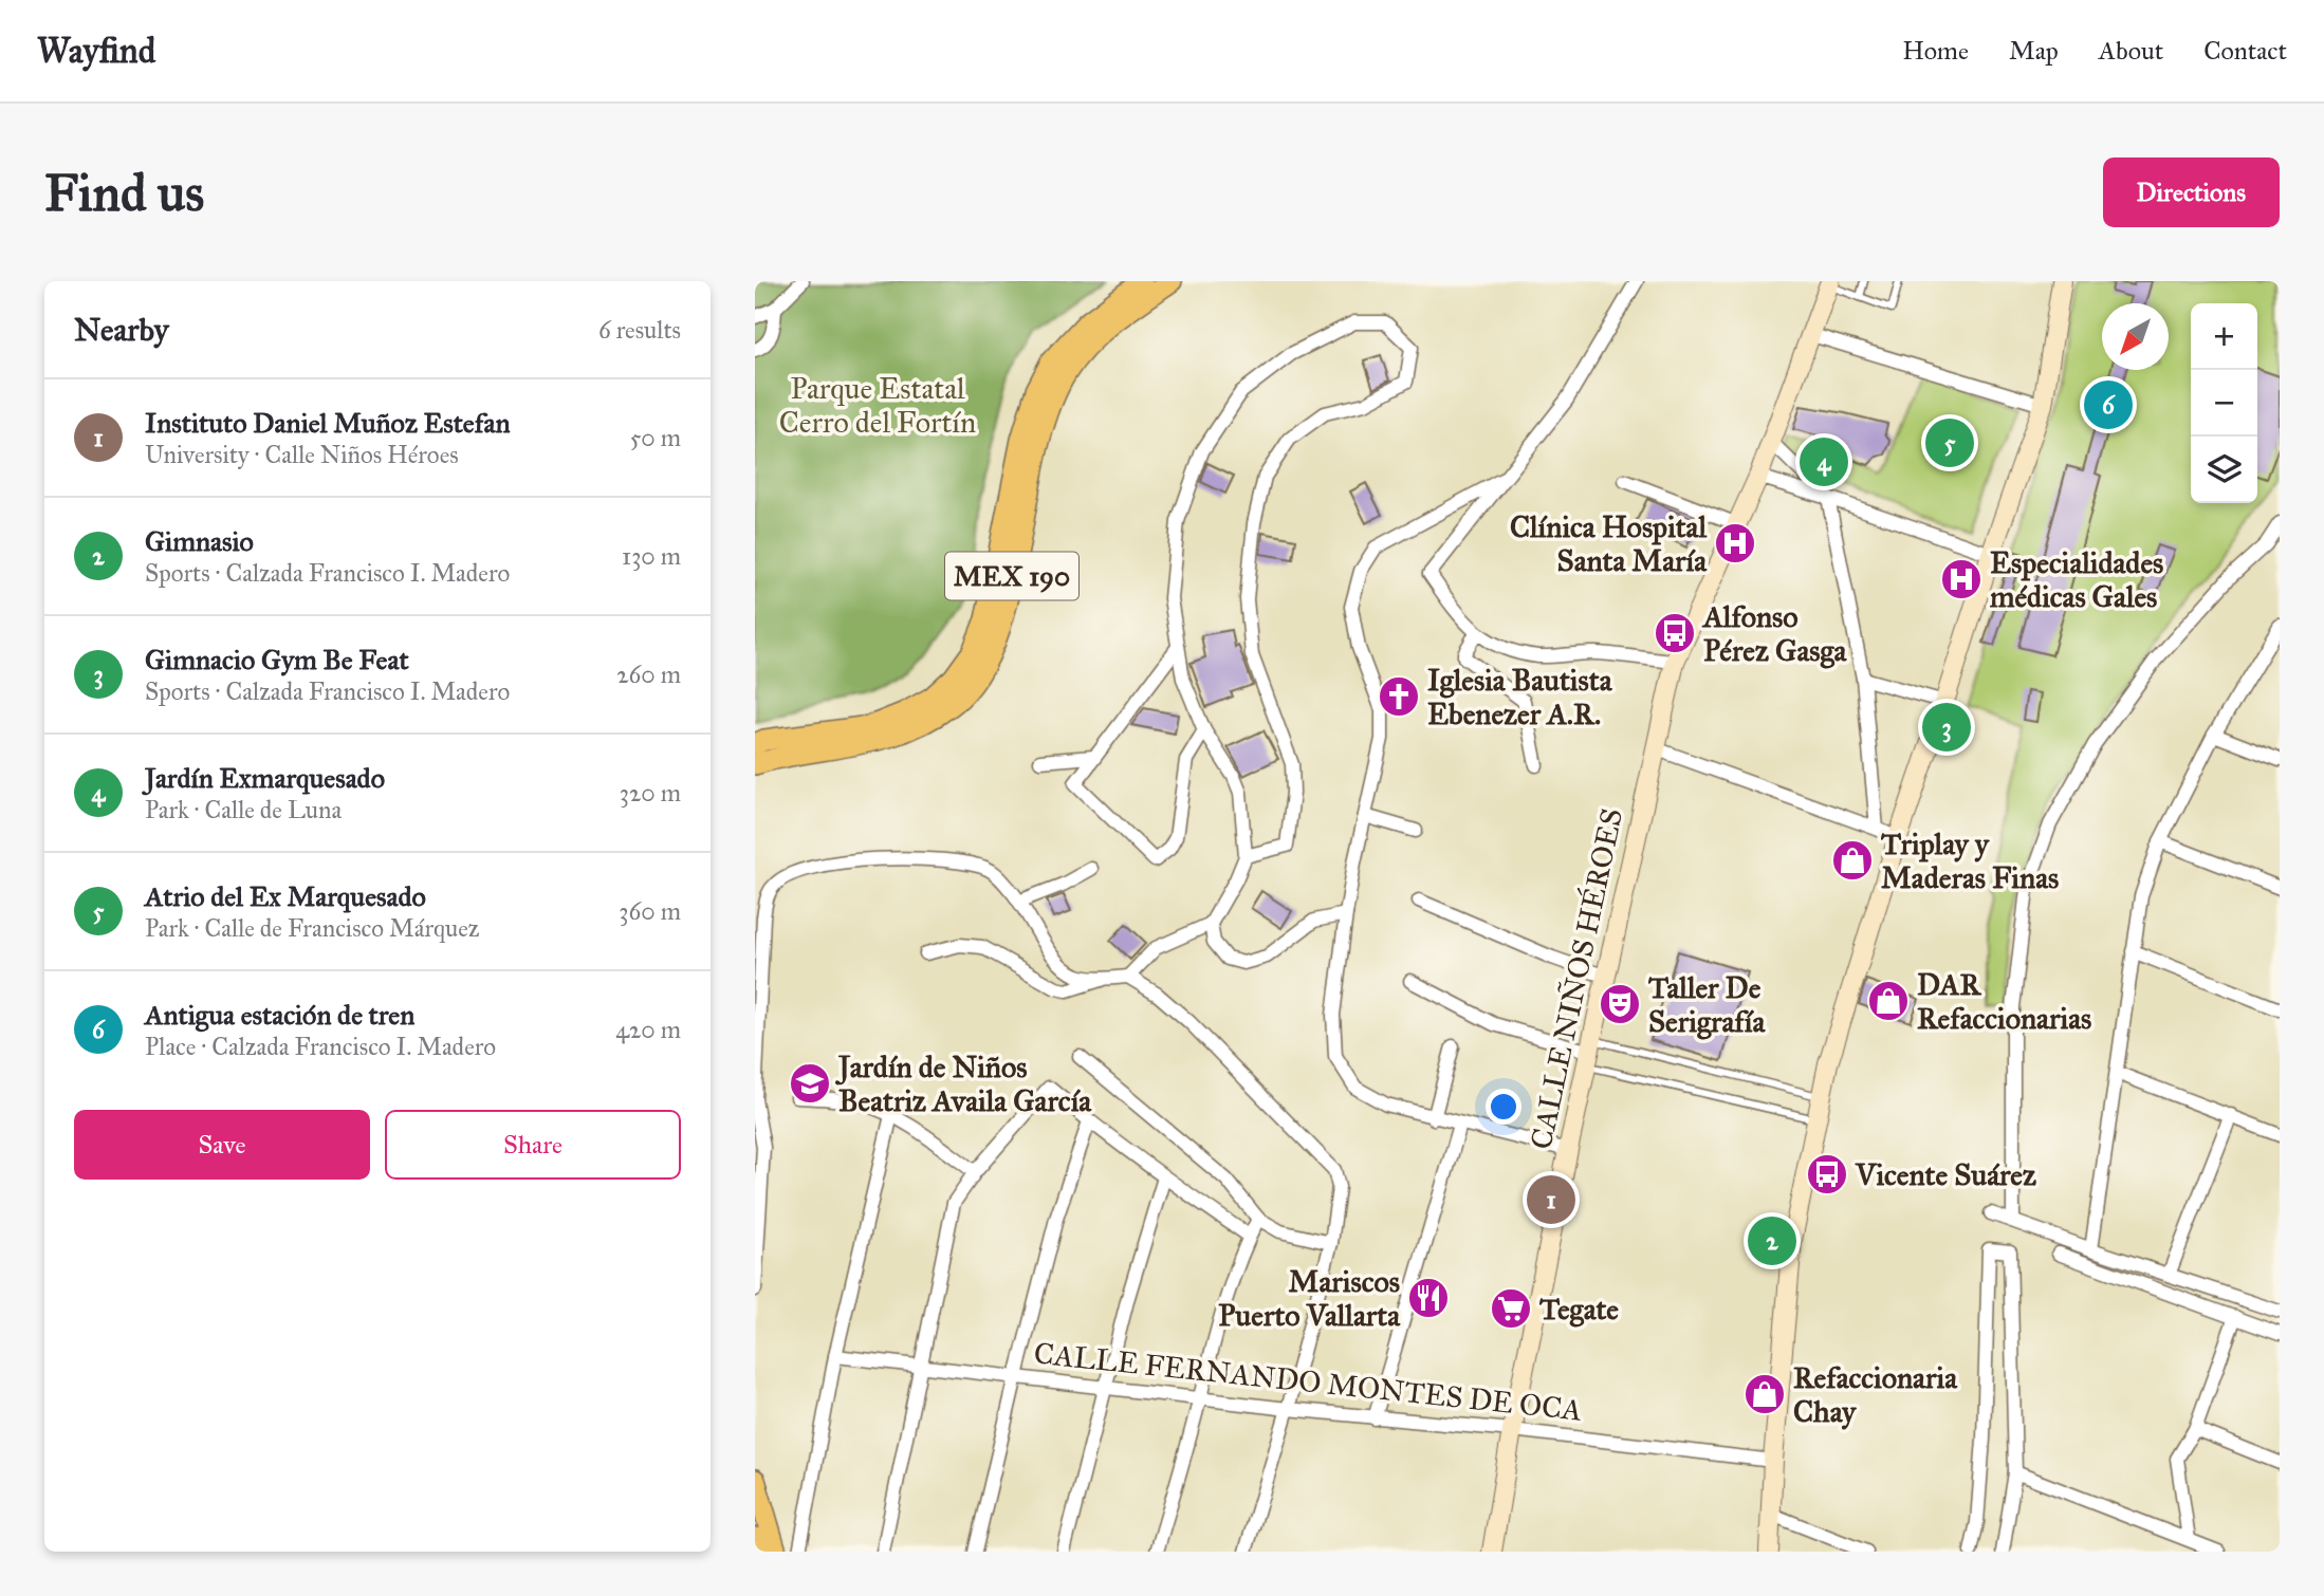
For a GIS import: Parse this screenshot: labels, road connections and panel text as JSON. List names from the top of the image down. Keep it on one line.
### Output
{"streets":{"main road":["MEX 190","CALLE NIÑOS HÉROES"],"street":["CALLE FERNANDO MONTES DE OCA"]},"crossings":[["CALLE NIÑOS HÉROES","CALLE FERNANDO MONTES DE OCA"]],"parks":["Parque Estatal Cerro del Fortín"],"places":{"hospital":["Clínica Hospital Santa María","Especialidades médicas Gales"],"bus stop":["Alfonso Pérez Gasga","Vicente Suárez"],"church":["Iglesia Bautista Ebenezer A.R."],"shop":["Triplay y Maderas Finas","DAR Refaccionarias","Refaccionaria Chay"],"theatre":["Taller De Serigrafía"],"school or university":["Jardín de Niños Beatriz Availa García"],"restaurant":["Mariscos Puerto Vallarta"],"supermarket":["Tegate"]},"north":"bottom left","page":{"header":"Wayfind","nav":["Home","Map","About","Contact"],"buttons":["Directions",["Save","Share"]],"title":"Find us","heading":["Nearby","6 results"],"map_buttons":["+","−"],"pins":["6","5","4","3","1","2"],"list":[{"mark":"1","name":"Instituto Daniel Muñoz Estefan","note":"University · Calle Niños Héroes","value":"50 m"},{"mark":"2","name":"Gimnasio","note":"Sports · Calzada Francisco I. Madero","value":"130 m"},{"mark":"3","name":"Gimnacio Gym Be Feat","note":"Sports · Calzada Francisco I. Madero","value":"260 m"},{"mark":"4","name":"Jardín Exmarquesado","note":"Park · Calle de Luna","value":"320 m"},{"mark":"5","name":"Atrio del Ex Marquesado","note":"Park · Calle de Francisco Márquez","value":"360 m"},{"mark":"6","name":"Antigua estación de tren","note":"Place · Calzada Francisco I. Madero","value":"420 m"}]}}
